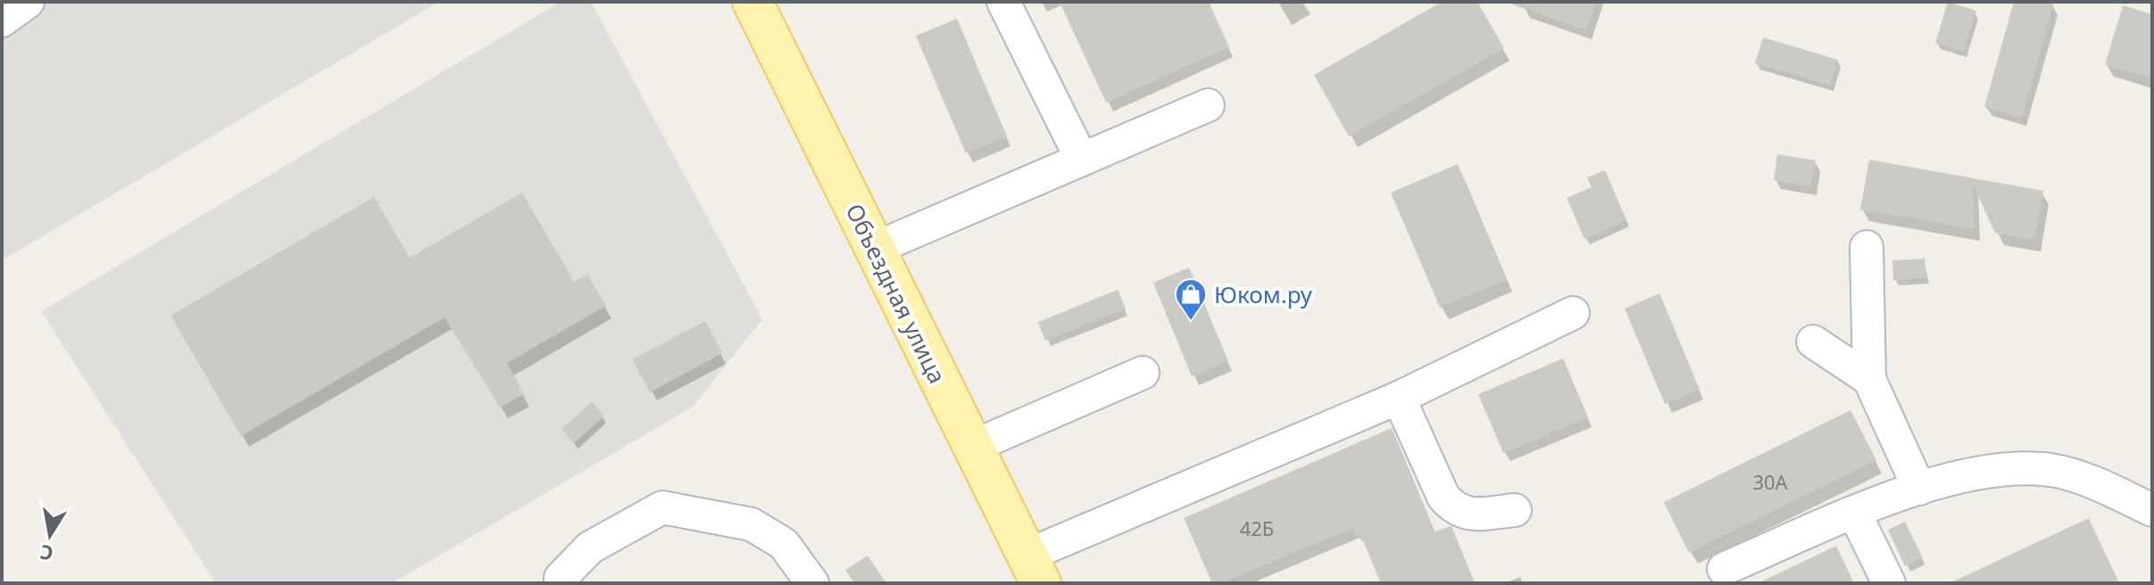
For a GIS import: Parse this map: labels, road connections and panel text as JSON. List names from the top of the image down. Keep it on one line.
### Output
{"streets":{"main road":["Объездная улица"]},"places":{"shop":["Юком.ру"]},"house_numbers":["30А","42Б"],"north":"bottom"}
